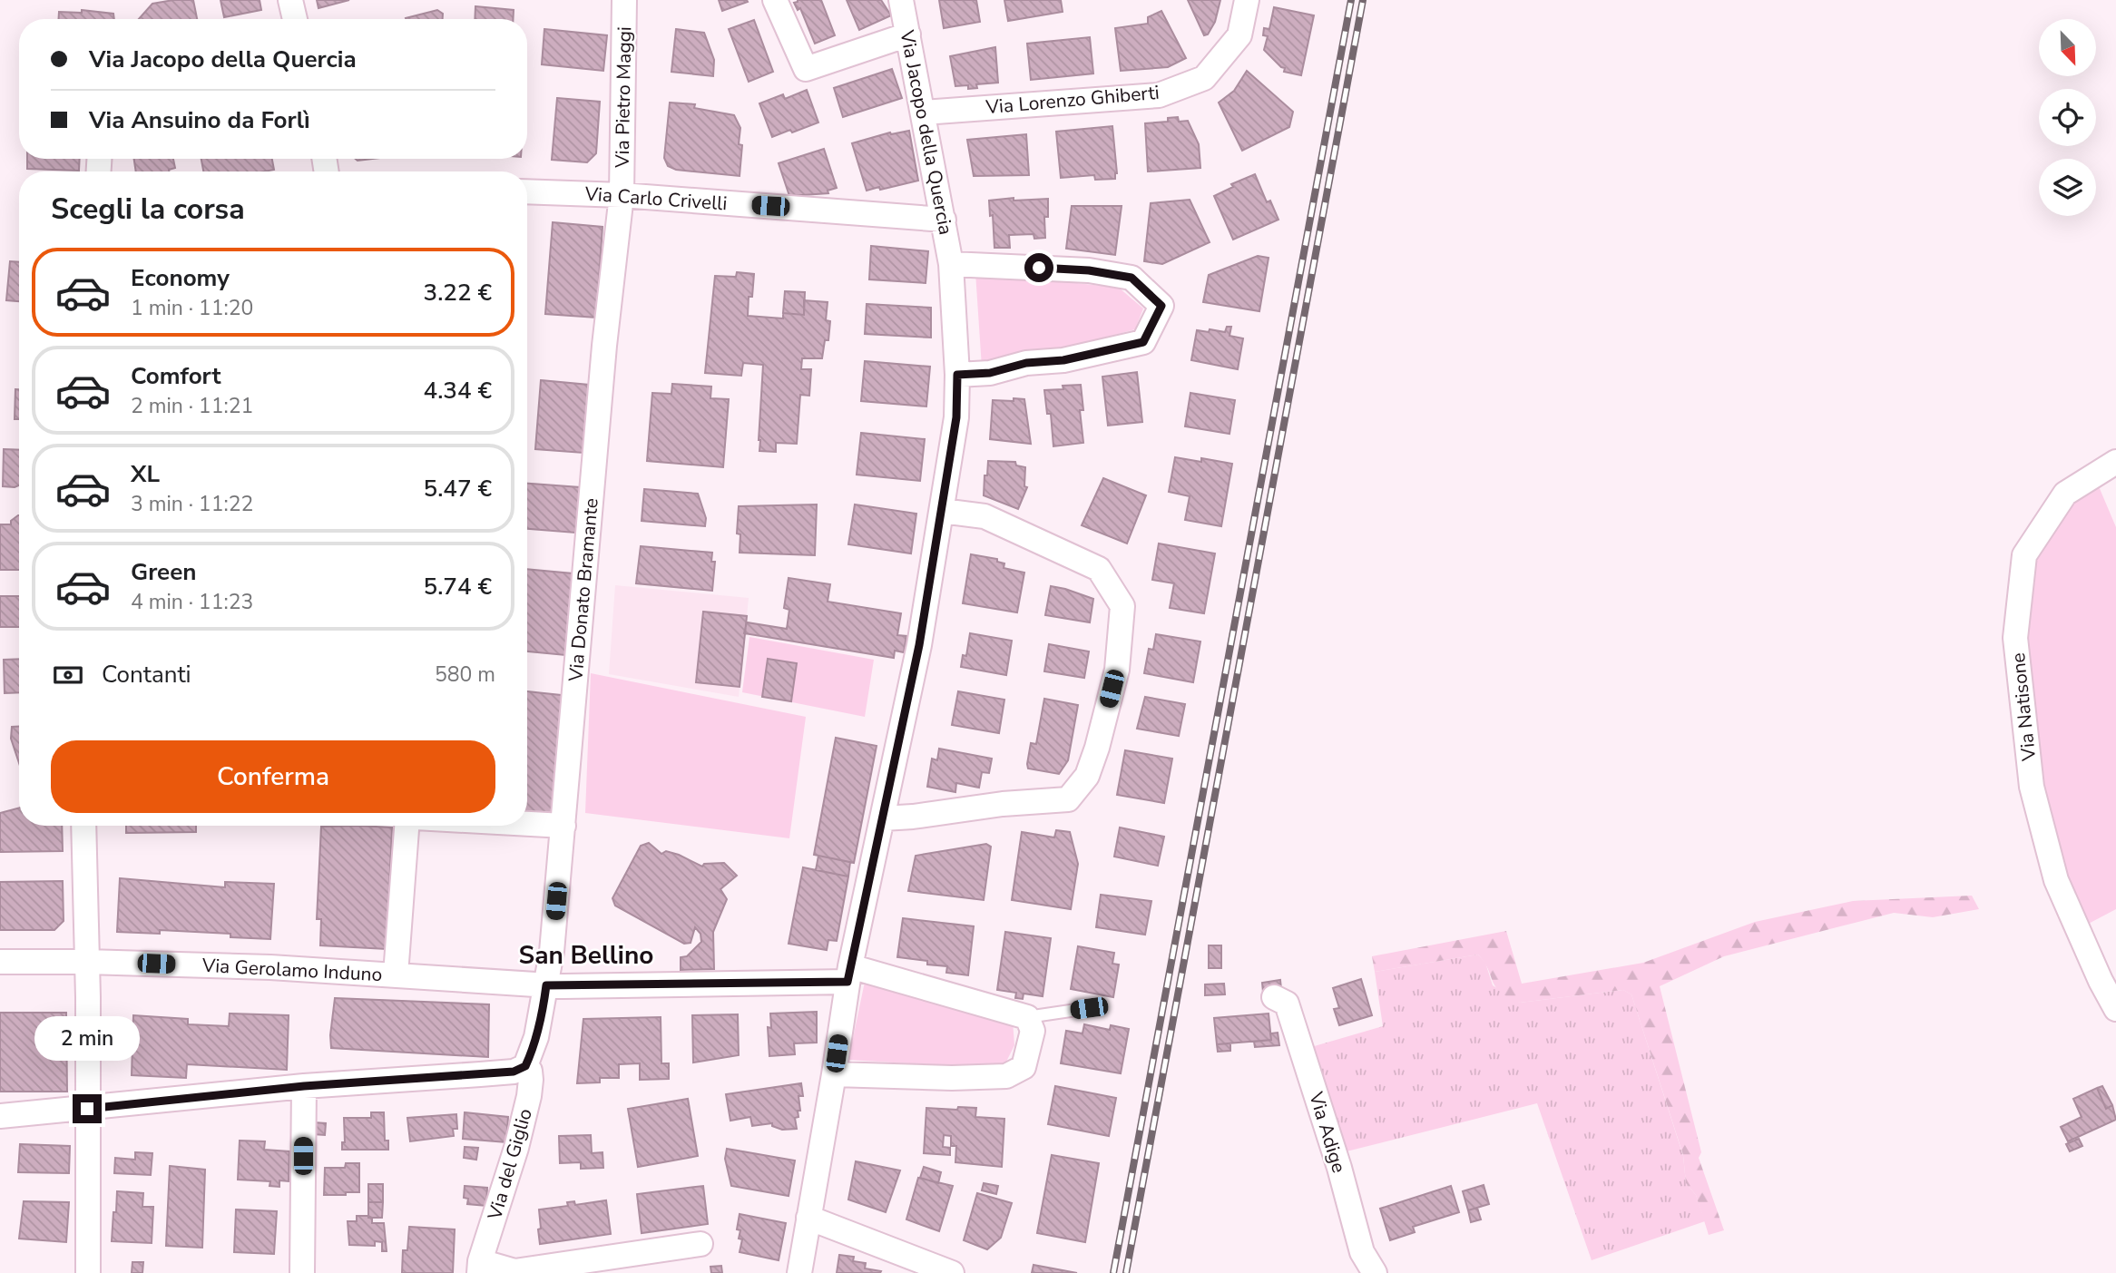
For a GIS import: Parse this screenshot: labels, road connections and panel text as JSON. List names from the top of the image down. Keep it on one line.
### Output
{"streets":{"street":["Via Pietro Maggi","Via Lorenzo Ghiberti","Via Jacopo della Quercia","Via Carlo Crivelli","Via Donato Bramante","Via Natisone","Via Gerolamo Induno","Via Adige","Via del Giglio"]},"crossings":[["Via Pietro Maggi","Via Carlo Crivelli"],["Via Pietro Maggi","Via Donato Bramante"],["Via Lorenzo Ghiberti","Via Jacopo della Quercia"],["Via Jacopo della Quercia","Via Carlo Crivelli"],["Via Jacopo della Quercia","Via Gerolamo Induno"],["Via Carlo Crivelli","Via Donato Bramante"],["Via Donato Bramante","Via Gerolamo Induno"],["Via Donato Bramante","Via del Giglio"]],"districts":["San Bellino"],"north":"bottom right","page":{"banner":["Via Jacopo della Quercia","Via Ansuino da Forlì"],"heading":"Scegli la corsa","list":[{"name":"Economy","note":"1 min · 11:20","value":"3.22 €"},{"name":"Comfort","note":"2 min · 11:21","value":"4.34 €"},{"name":"XL","note":"3 min · 11:22","value":"5.47 €"},{"name":"Green","note":"4 min · 11:23","value":"5.74 €"}],"pay":["Contanti","580 m"],"buttons":"Conferma","bubble":"2 min"}}
